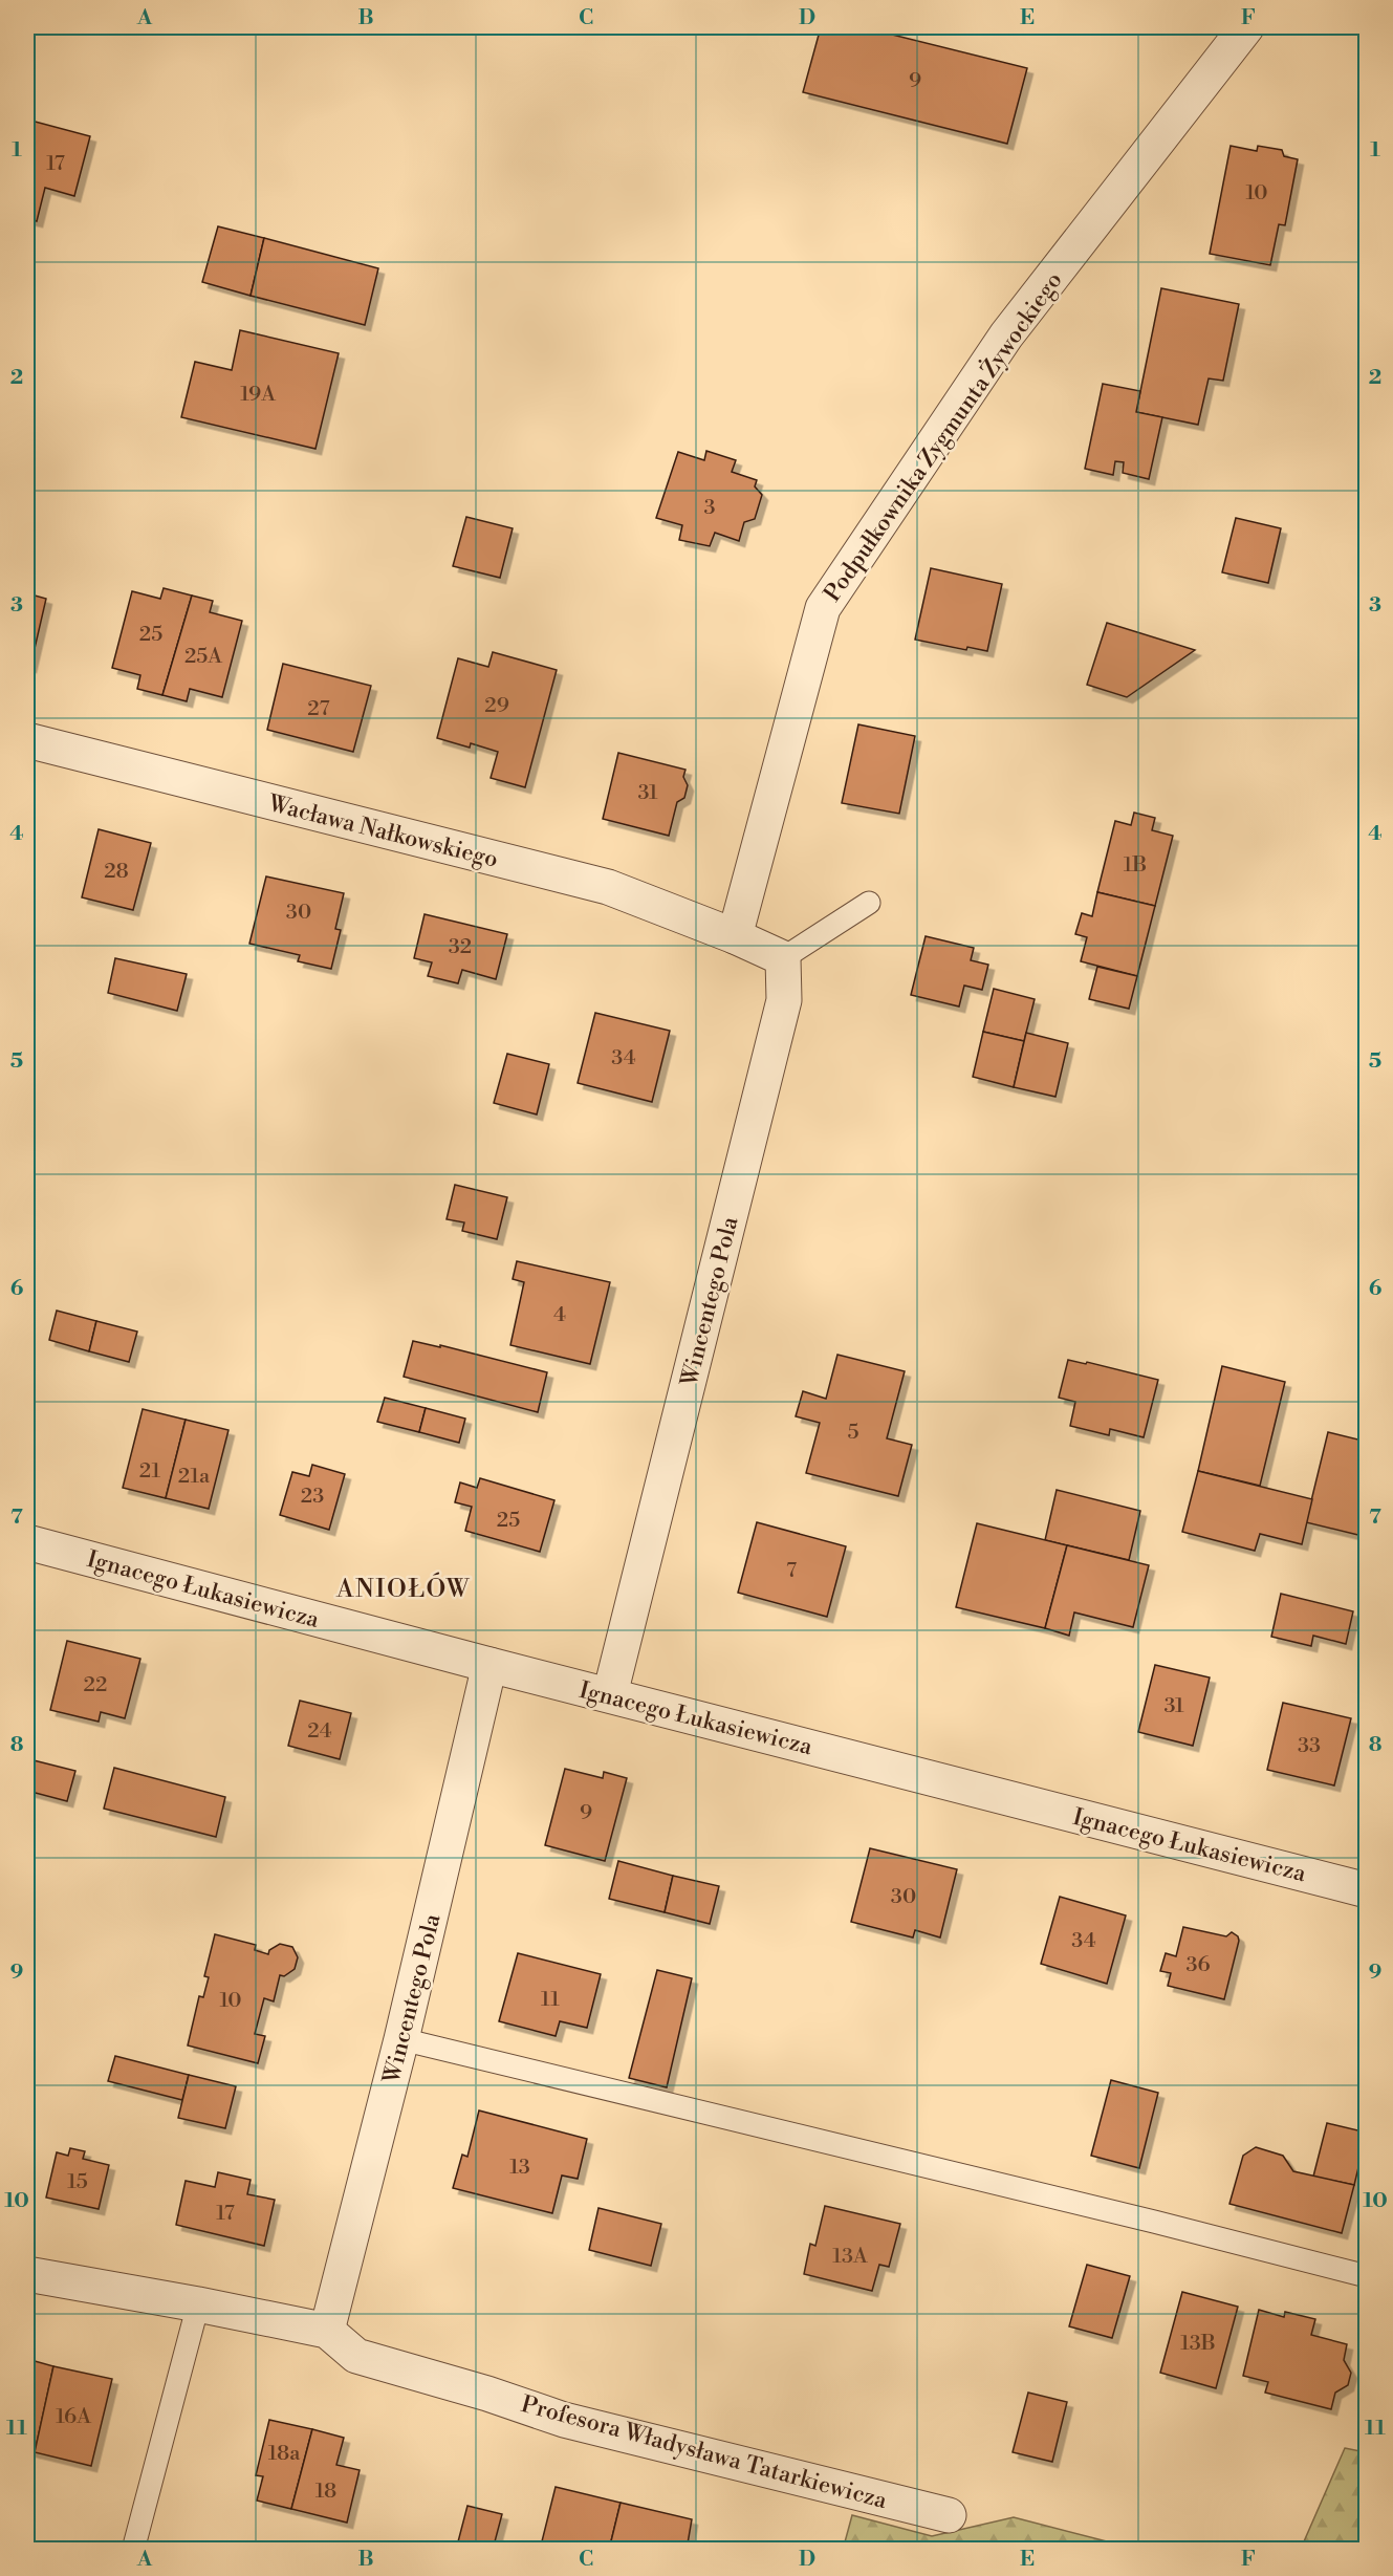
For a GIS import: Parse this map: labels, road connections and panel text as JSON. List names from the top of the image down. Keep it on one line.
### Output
{"streets":{"street":["Podpułkownika Zygmunta Żywockiego","Wacława Nałkowskiego","Wincentego Pola","Ignacego Łukasiewicza","Profesora Władysława Tatarkiewicza"]},"crossings":[["Podpułkownika Zygmunta Żywockiego","Wacława Nałkowskiego"],["Wincentego Pola","Ignacego Łukasiewicza"],["Wincentego Pola","Profesora Władysława Tatarkiewicza"]],"districts":["ANIOŁÓW"],"house_numbers":["9","17","10","19A","3","25","25A","29","27","31","1B","28","30","32","34","4","5","21","21a","23","25","7","22","31","24","33","9","30","34","36","11","10","13","15","17","13A","13B","16A","18a","18"],"grid":{"columns":["A","B","C","D","E","F"],"rows":["1","2","3","4","5","6","7","8","9","10","11"]}}
